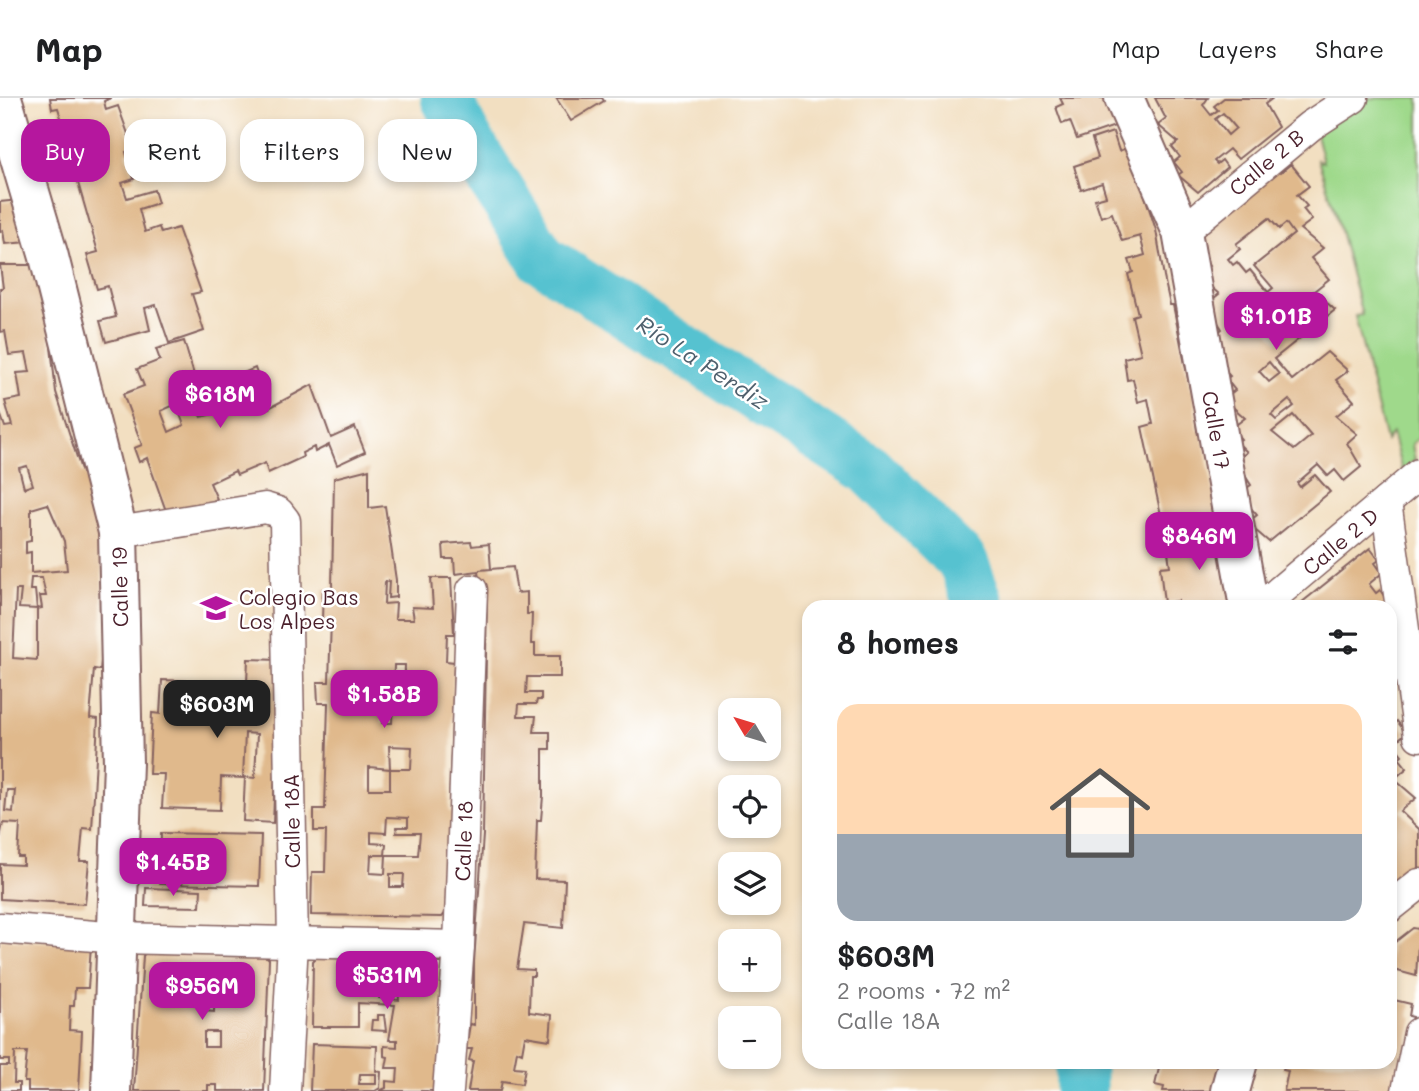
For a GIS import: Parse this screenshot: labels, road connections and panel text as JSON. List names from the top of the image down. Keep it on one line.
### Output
{"streets":{"main road":["Calle 17","Calle 19"],"street":["Calle 2 B","Calle 2 D","Calle 18A","Calle 18"]},"crossings":[["Calle 2 B","Calle 17"],["Calle 19","Calle 18A"]],"water":["Río La Perdiz"],"places":{"school or university":["Colegio Bas Los Alpes"]},"north":"top left","page":{"header":"Map","nav":["Map","Layers","Share"],"chip":["Buy","Rent","Filters","New"],"price":["$1.01B","$618M","$846M","$1.58B","$603M","$1.45B","$531M","$956M"],"heading":"8 homes","list":[{"name":"$603M","note":"2 rooms · 72 m² · Calle 18A"}],"map_buttons":["+","−"]}}
